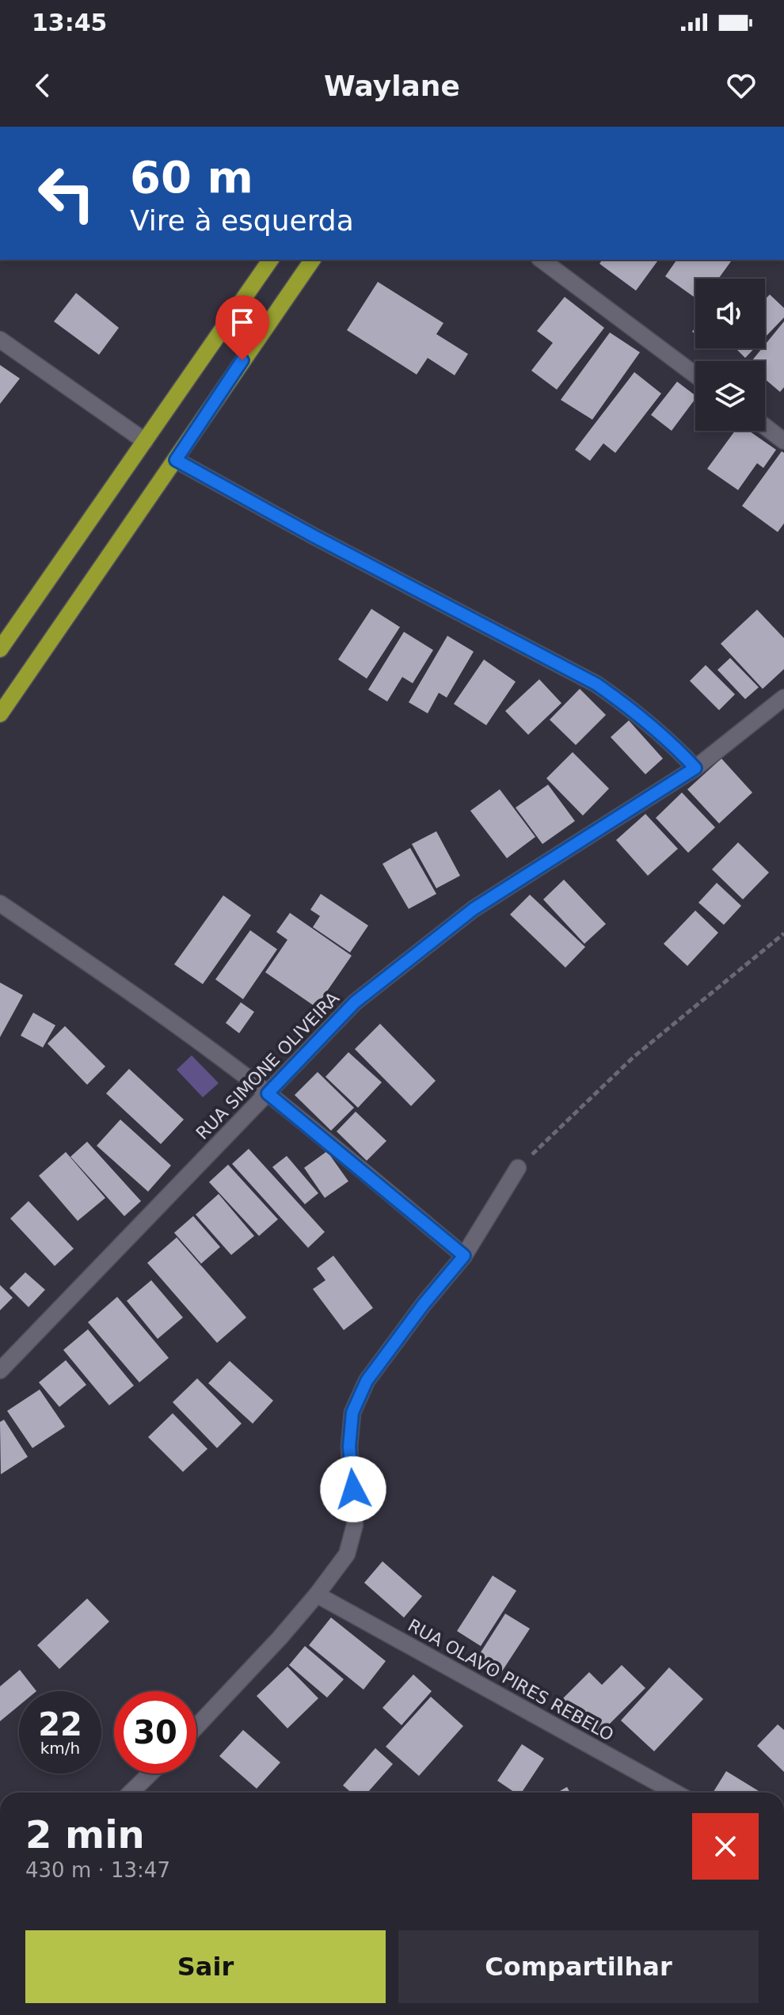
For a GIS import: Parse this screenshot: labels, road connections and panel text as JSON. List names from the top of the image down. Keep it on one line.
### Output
{"streets":{"street":["RUA SIMONE OLIVEIRA","RUA OLAVO PIRES REBELO"]},"page":{"status":"13:45","header":"Waylane","turn":["60 m","Vire à esquerda"],"speed":"22 km/h","limit":"30","heading":["2 min","430 m · 13:47"],"buttons":["Sair","Compartilhar"]}}
